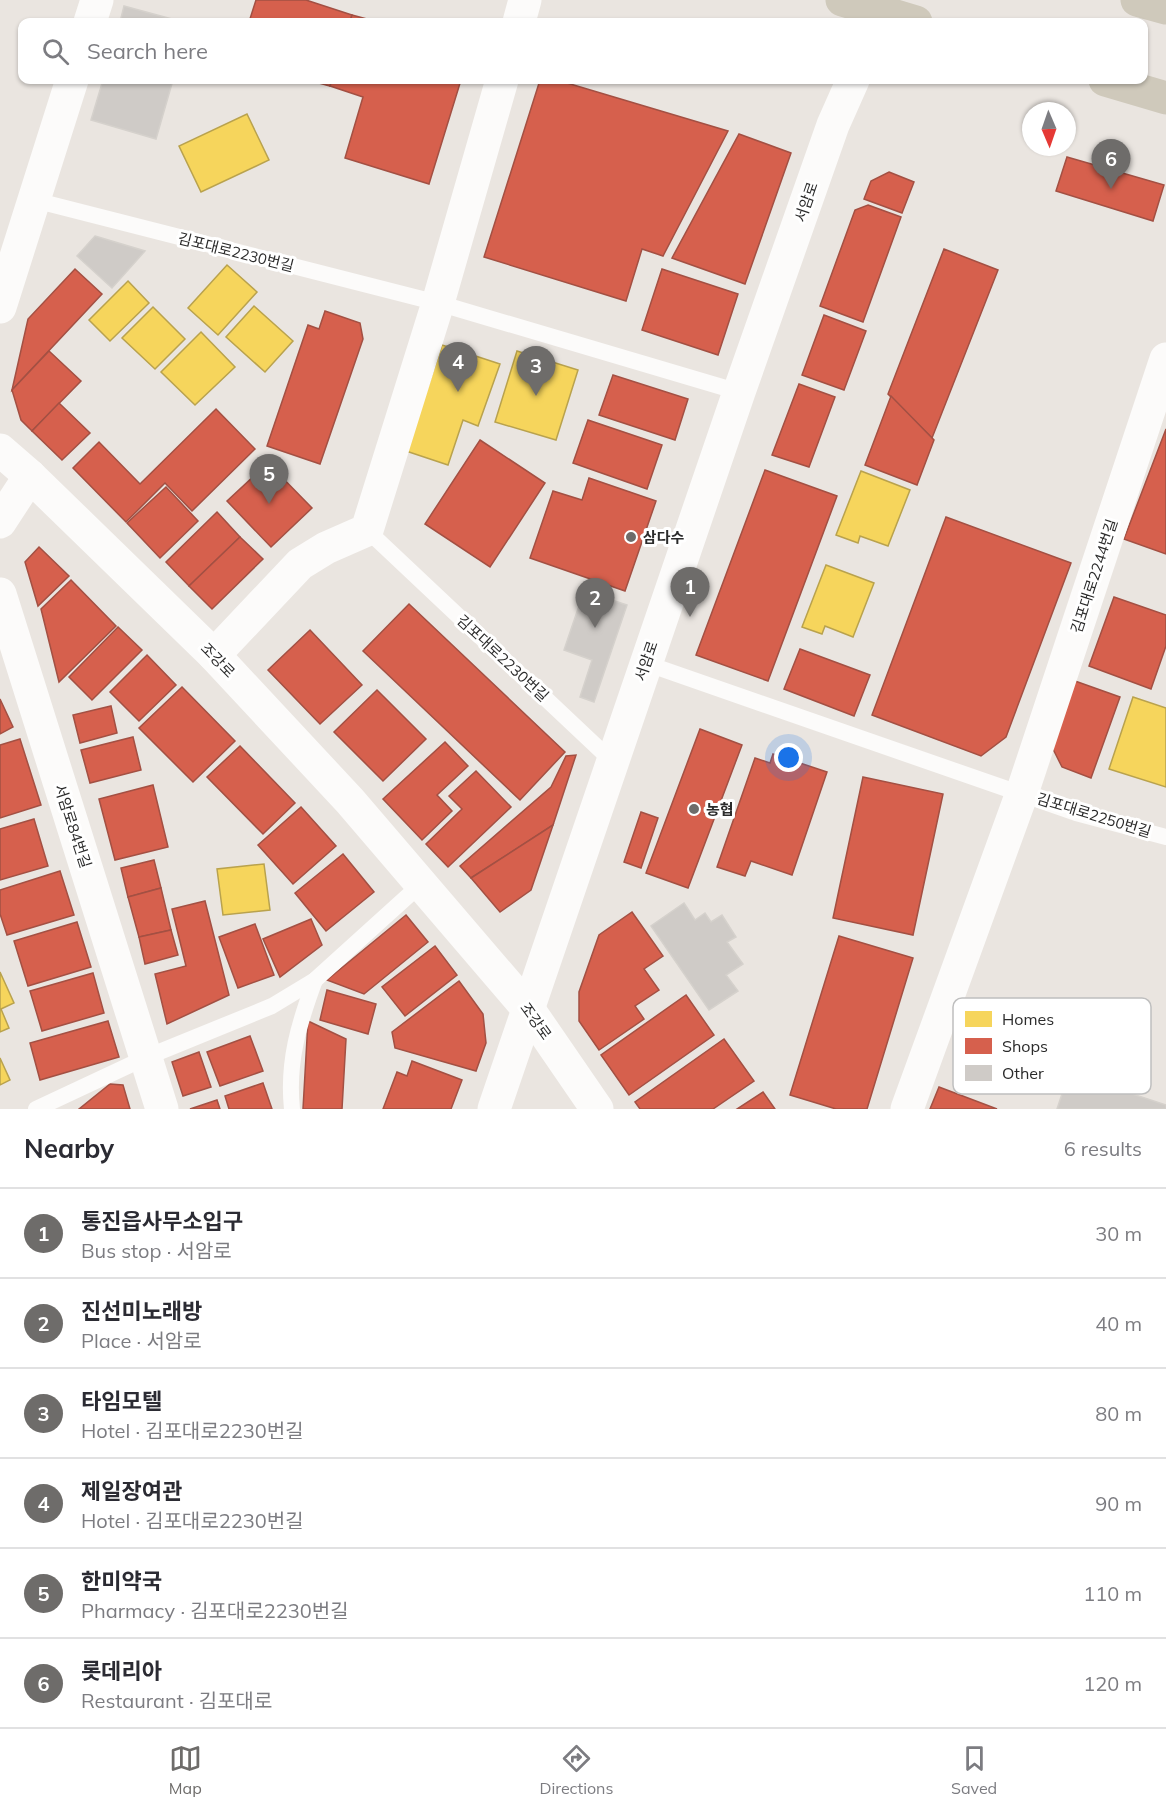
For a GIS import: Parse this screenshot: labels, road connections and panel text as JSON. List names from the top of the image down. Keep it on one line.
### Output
{"streets":{"street":["서암로","김포대로2244번길","조강로","서암로84번길"],"lane":["김포대로2230번길","김포대로2250번길"]},"crossings":[["서암로","김포대로2230번길"],["서암로","조강로"],["김포대로2244번길","김포대로2250번길"]],"places":["삼다수","농협"],"legend":["Homes","Shops","Other"],"north":"bottom","page":{"search":"Search here","pins":["6","4","3","5","1","2"],"heading":["Nearby","6 results"],"list":[{"mark":"1","name":"통진읍사무소입구","note":"Bus stop · 서암로","value":"30 m"},{"mark":"2","name":"진선미노래방","note":"Place · 서암로","value":"40 m"},{"mark":"3","name":"타임모텔","note":"Hotel · 김포대로2230번길","value":"80 m"},{"mark":"4","name":"제일장여관","note":"Hotel · 김포대로2230번길","value":"90 m"},{"mark":"5","name":"한미약국","note":"Pharmacy · 김포대로2230번길","value":"110 m"},{"mark":"6","name":"롯데리아","note":"Restaurant · 김포대로","value":"120 m"}],"nav":["Map","Directions","Saved"]}}
